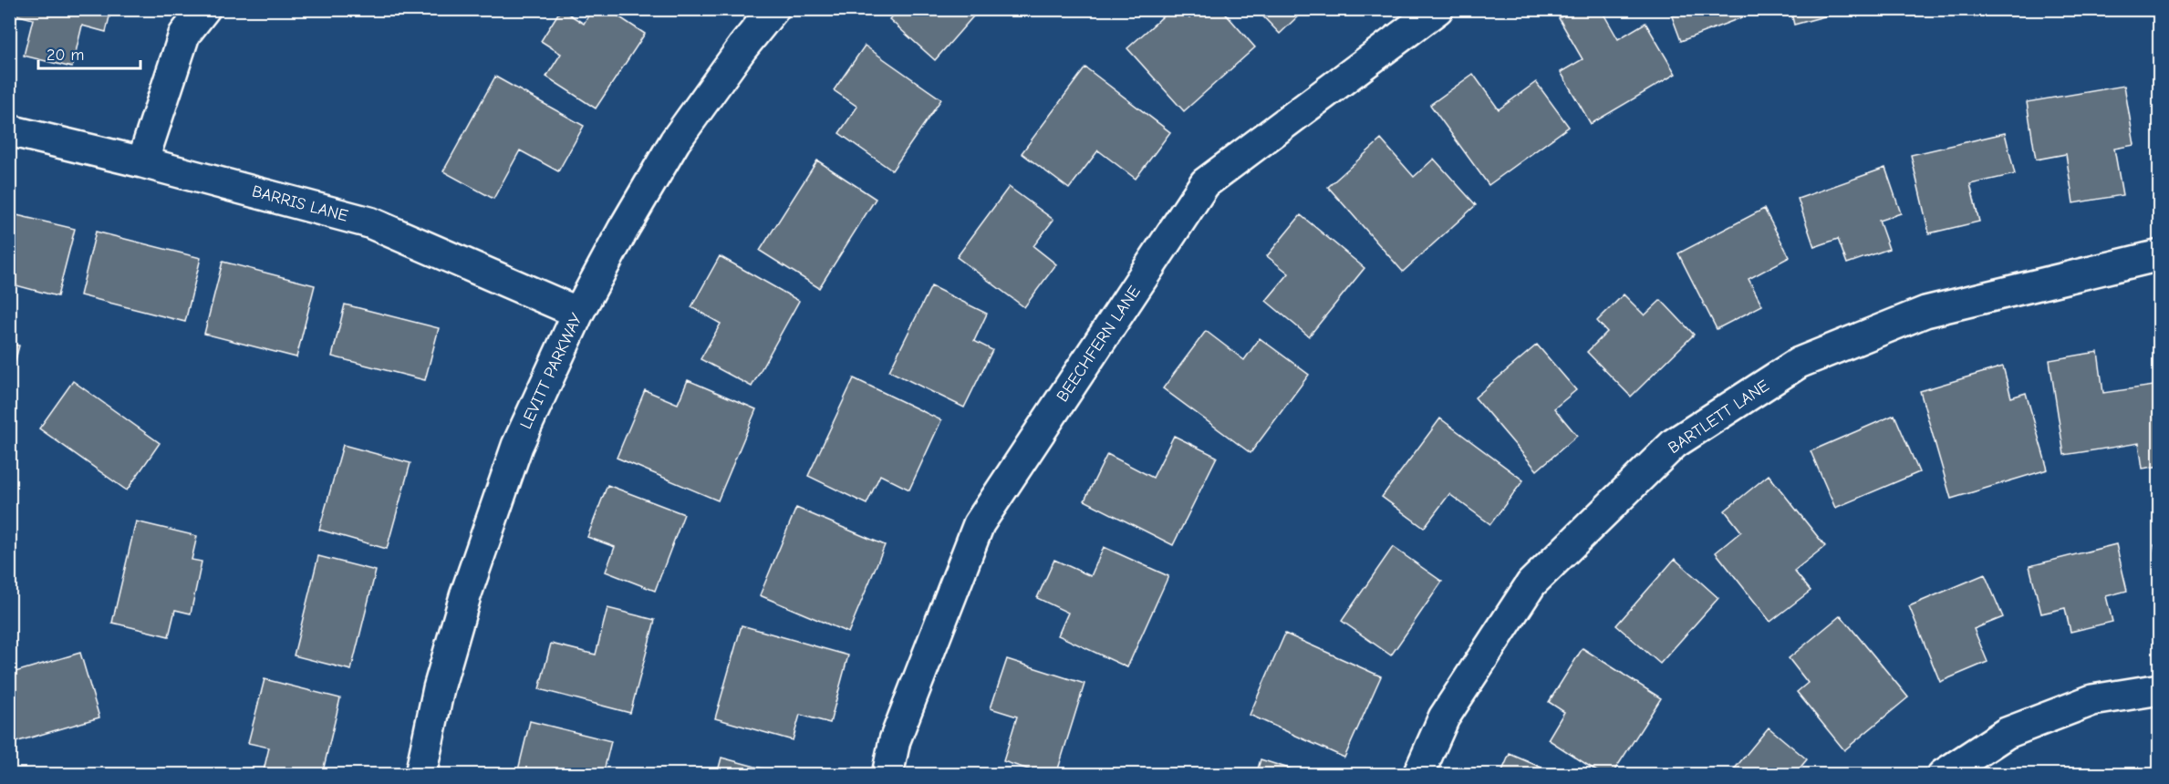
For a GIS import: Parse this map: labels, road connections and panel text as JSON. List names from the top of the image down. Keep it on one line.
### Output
{"streets":{"street":["BARRIS LANE","BEECHFERN LANE","LEVITT PARKWAY","BARTLETT LANE"]},"crossings":[["BARRIS LANE","LEVITT PARKWAY"]],"scale_bar":"20 m"}
